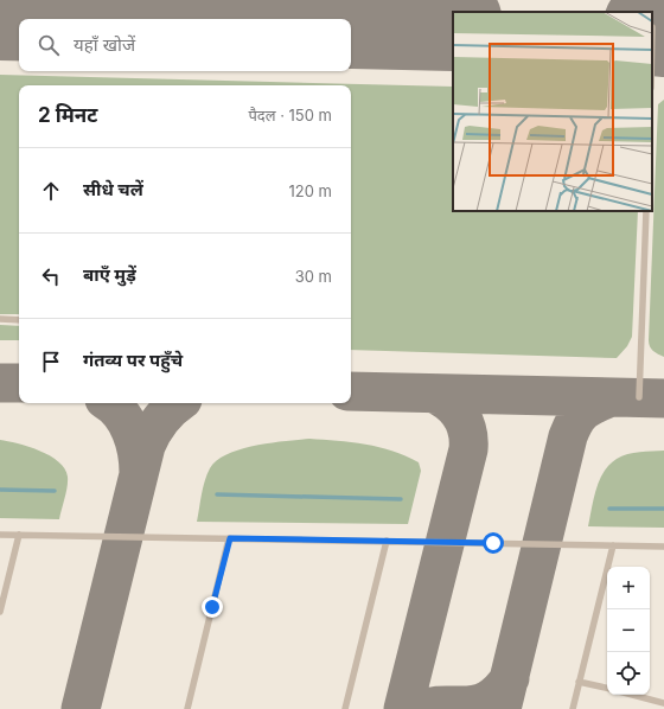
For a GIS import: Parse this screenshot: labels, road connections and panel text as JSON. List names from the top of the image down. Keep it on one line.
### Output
{"page":{"search":"यहाँ खोजें","heading":["2 मिनट","पैदल · 150 m"],"list":[["सीधे चलें","120 m"],["बाएँ मुड़ें","30 m"],"गंतव्य पर पहुँचे"],"map_buttons":["+","−"]}}
